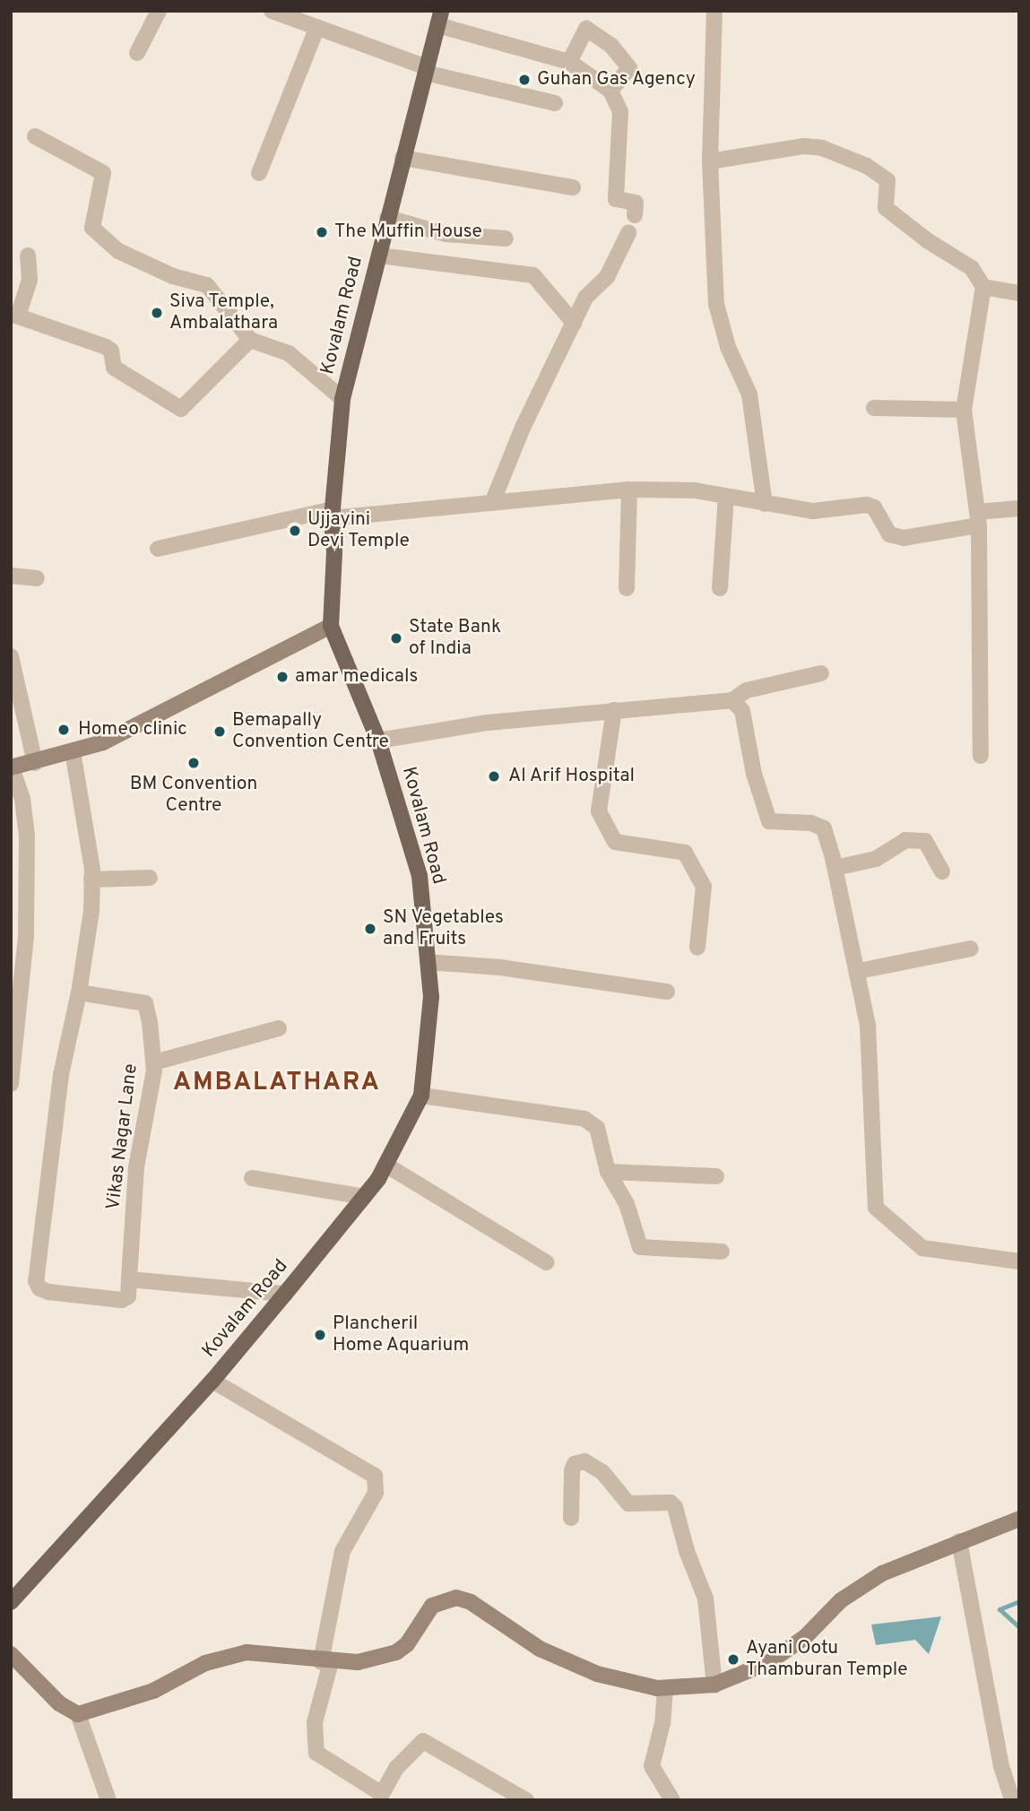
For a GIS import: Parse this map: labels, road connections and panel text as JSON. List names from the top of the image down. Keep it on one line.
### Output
{"streets":{"main road":["Kovalam Road"],"street":["Vikas Nagar Lane"]},"districts":["AMBALATHARA"],"places":["Guhan Gas Agency","The Muffin House","Siva Temple, Ambalathara","Ujjayini Devi Temple","State Bank of India","amar medicals","Homeo clinic","Bemapally Convention Centre","BM Convention Centre","Al Arif Hospital","SN Vegetables and Fruits","Plancheril Home Aquarium","Ayani Ootu Thamburan Temple"]}
